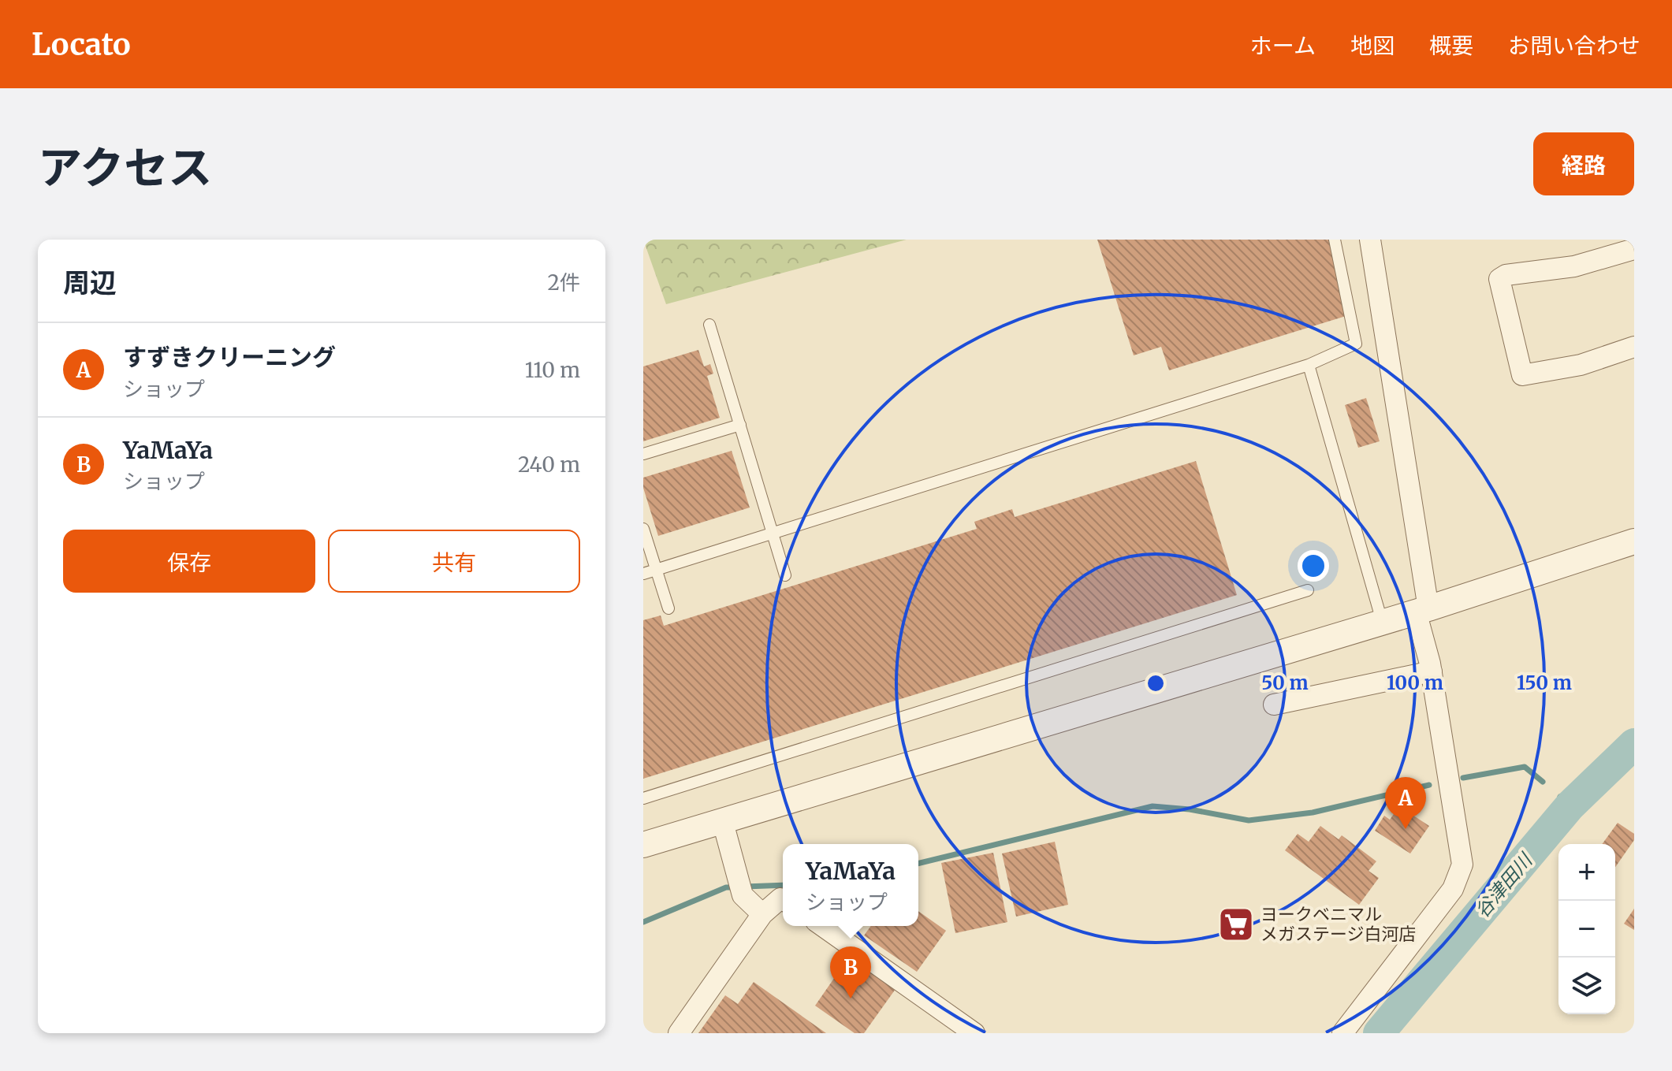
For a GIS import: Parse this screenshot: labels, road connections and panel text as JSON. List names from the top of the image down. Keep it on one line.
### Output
{"water":["谷津田川"],"places":{"supermarket":["ヨークベニマル メガステージ白河店"]},"page":{"header":"Locato","nav":["ホーム","地図","概要","お問い合わせ"],"title":"アクセス","buttons":["経路",["保存","共有"]],"heading":["周辺","2件"],"list":[{"mark":"A","name":"すずきクリーニング","note":"ショップ","value":"110 m"},{"mark":"B","name":"YaMaYa","note":"ショップ","value":"240 m"}],"pins":["A","B"],"map_buttons":["+","−"],"popup":["YaMaYa","ショップ"]},"rings":["50 m","100 m","150 m"]}
